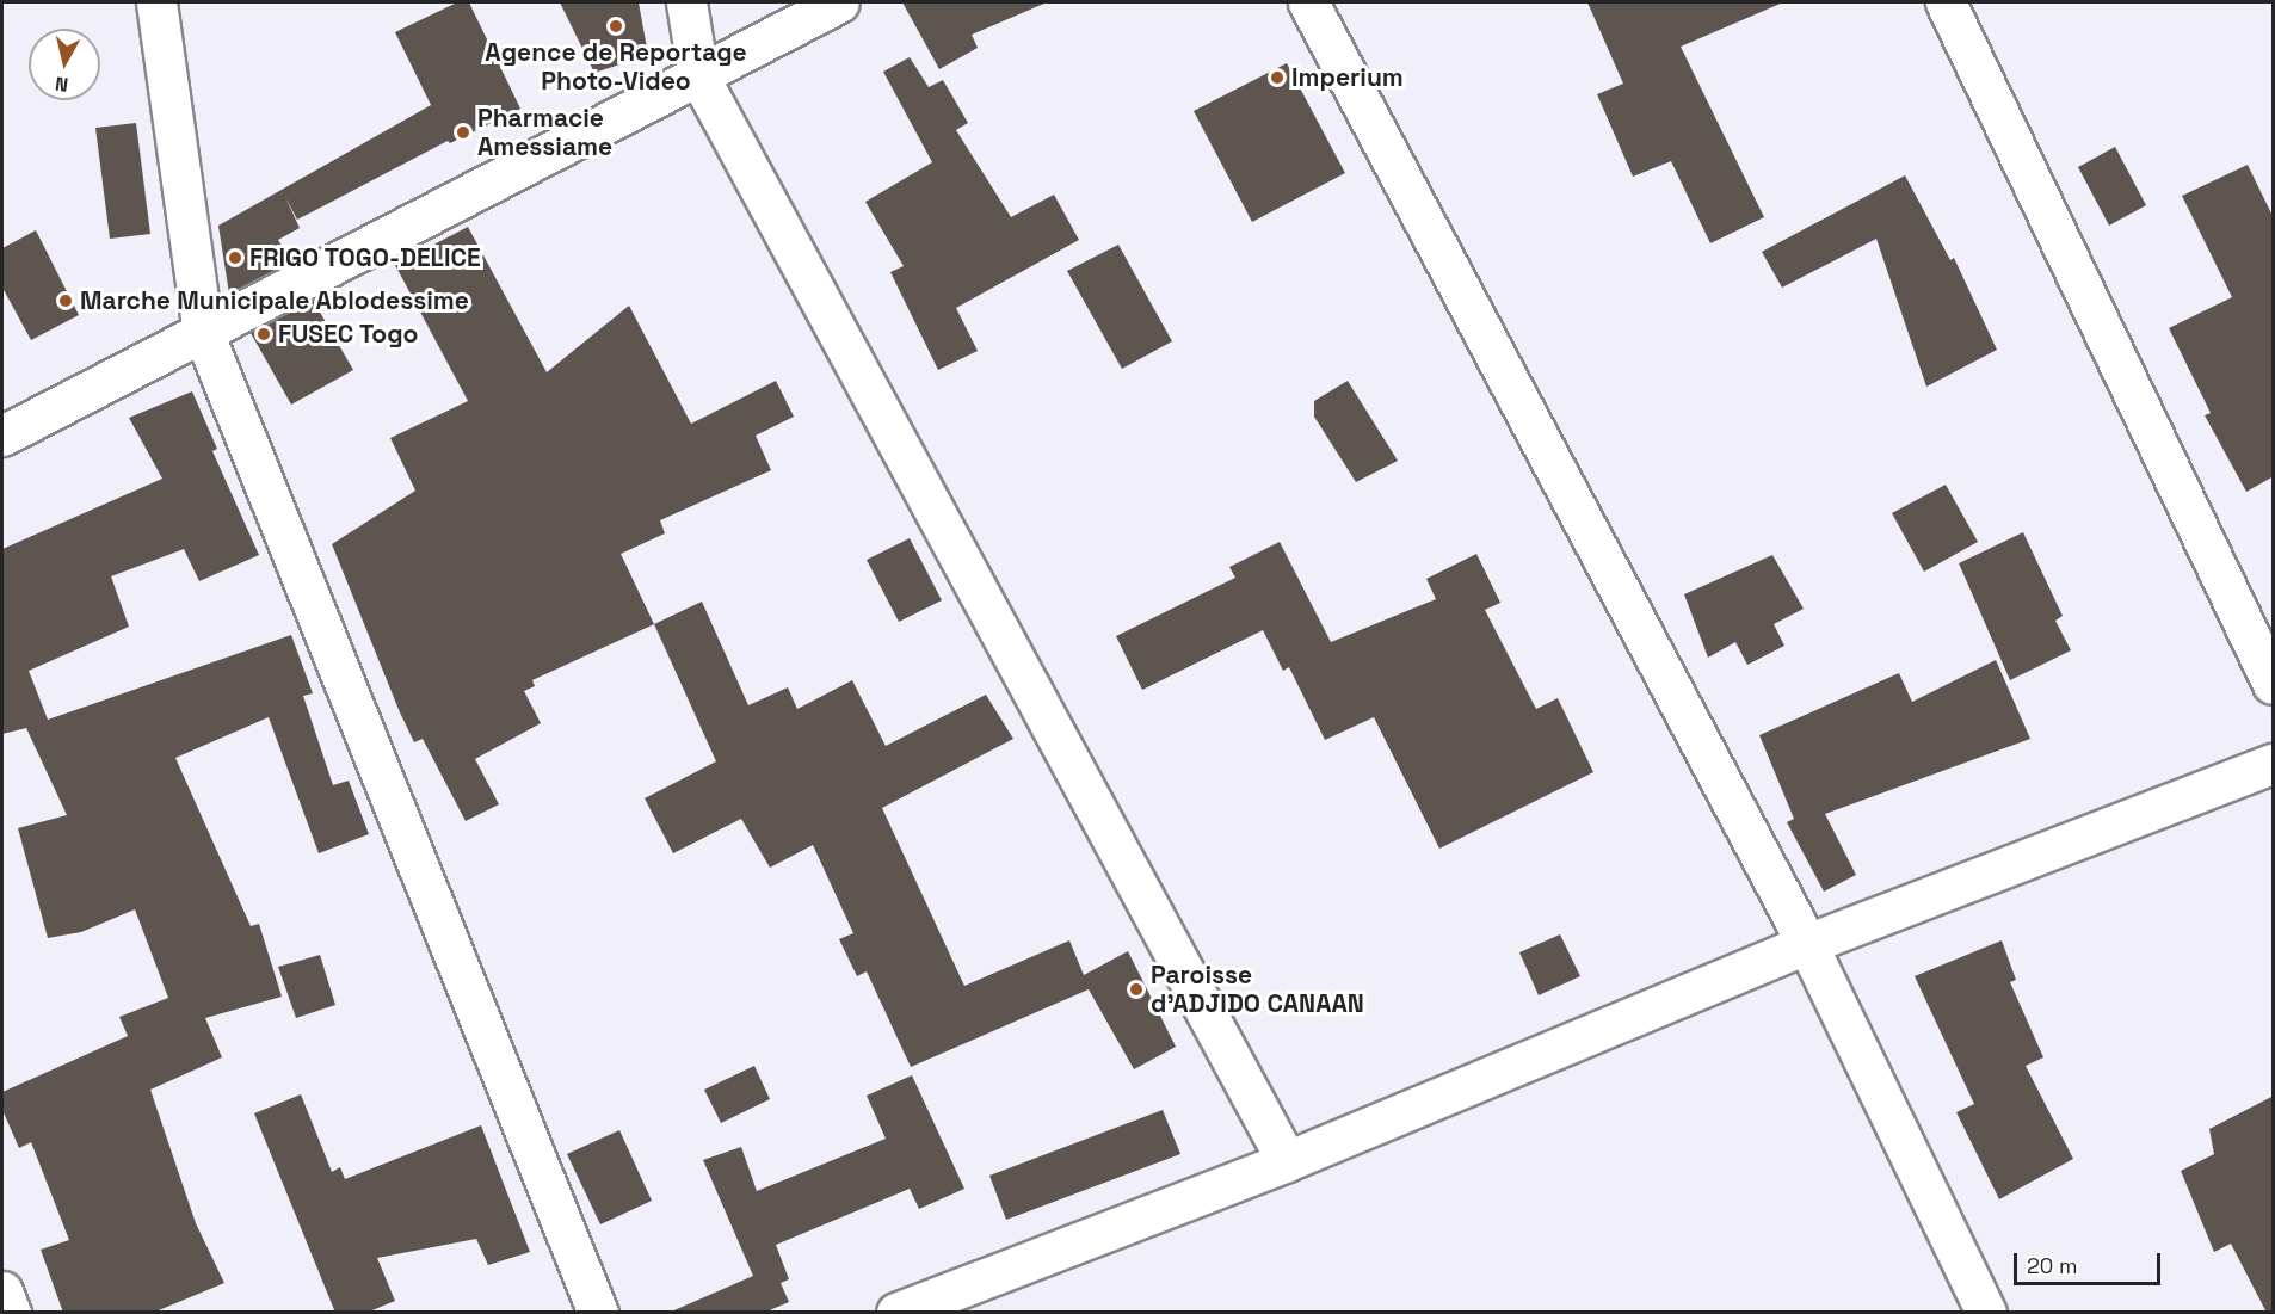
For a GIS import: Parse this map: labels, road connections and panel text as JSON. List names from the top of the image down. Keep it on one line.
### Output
{"places":["Agence de Reportage Photo-Video","Imperium","Pharmacie Amessiame","FRIGO TOGO-DELICE","Marche Municipale Ablodessime","FUSEC Togo","Paroisse d'ADJIDO CANAAN"],"scale_bar":"20 m","north":"bottom"}
